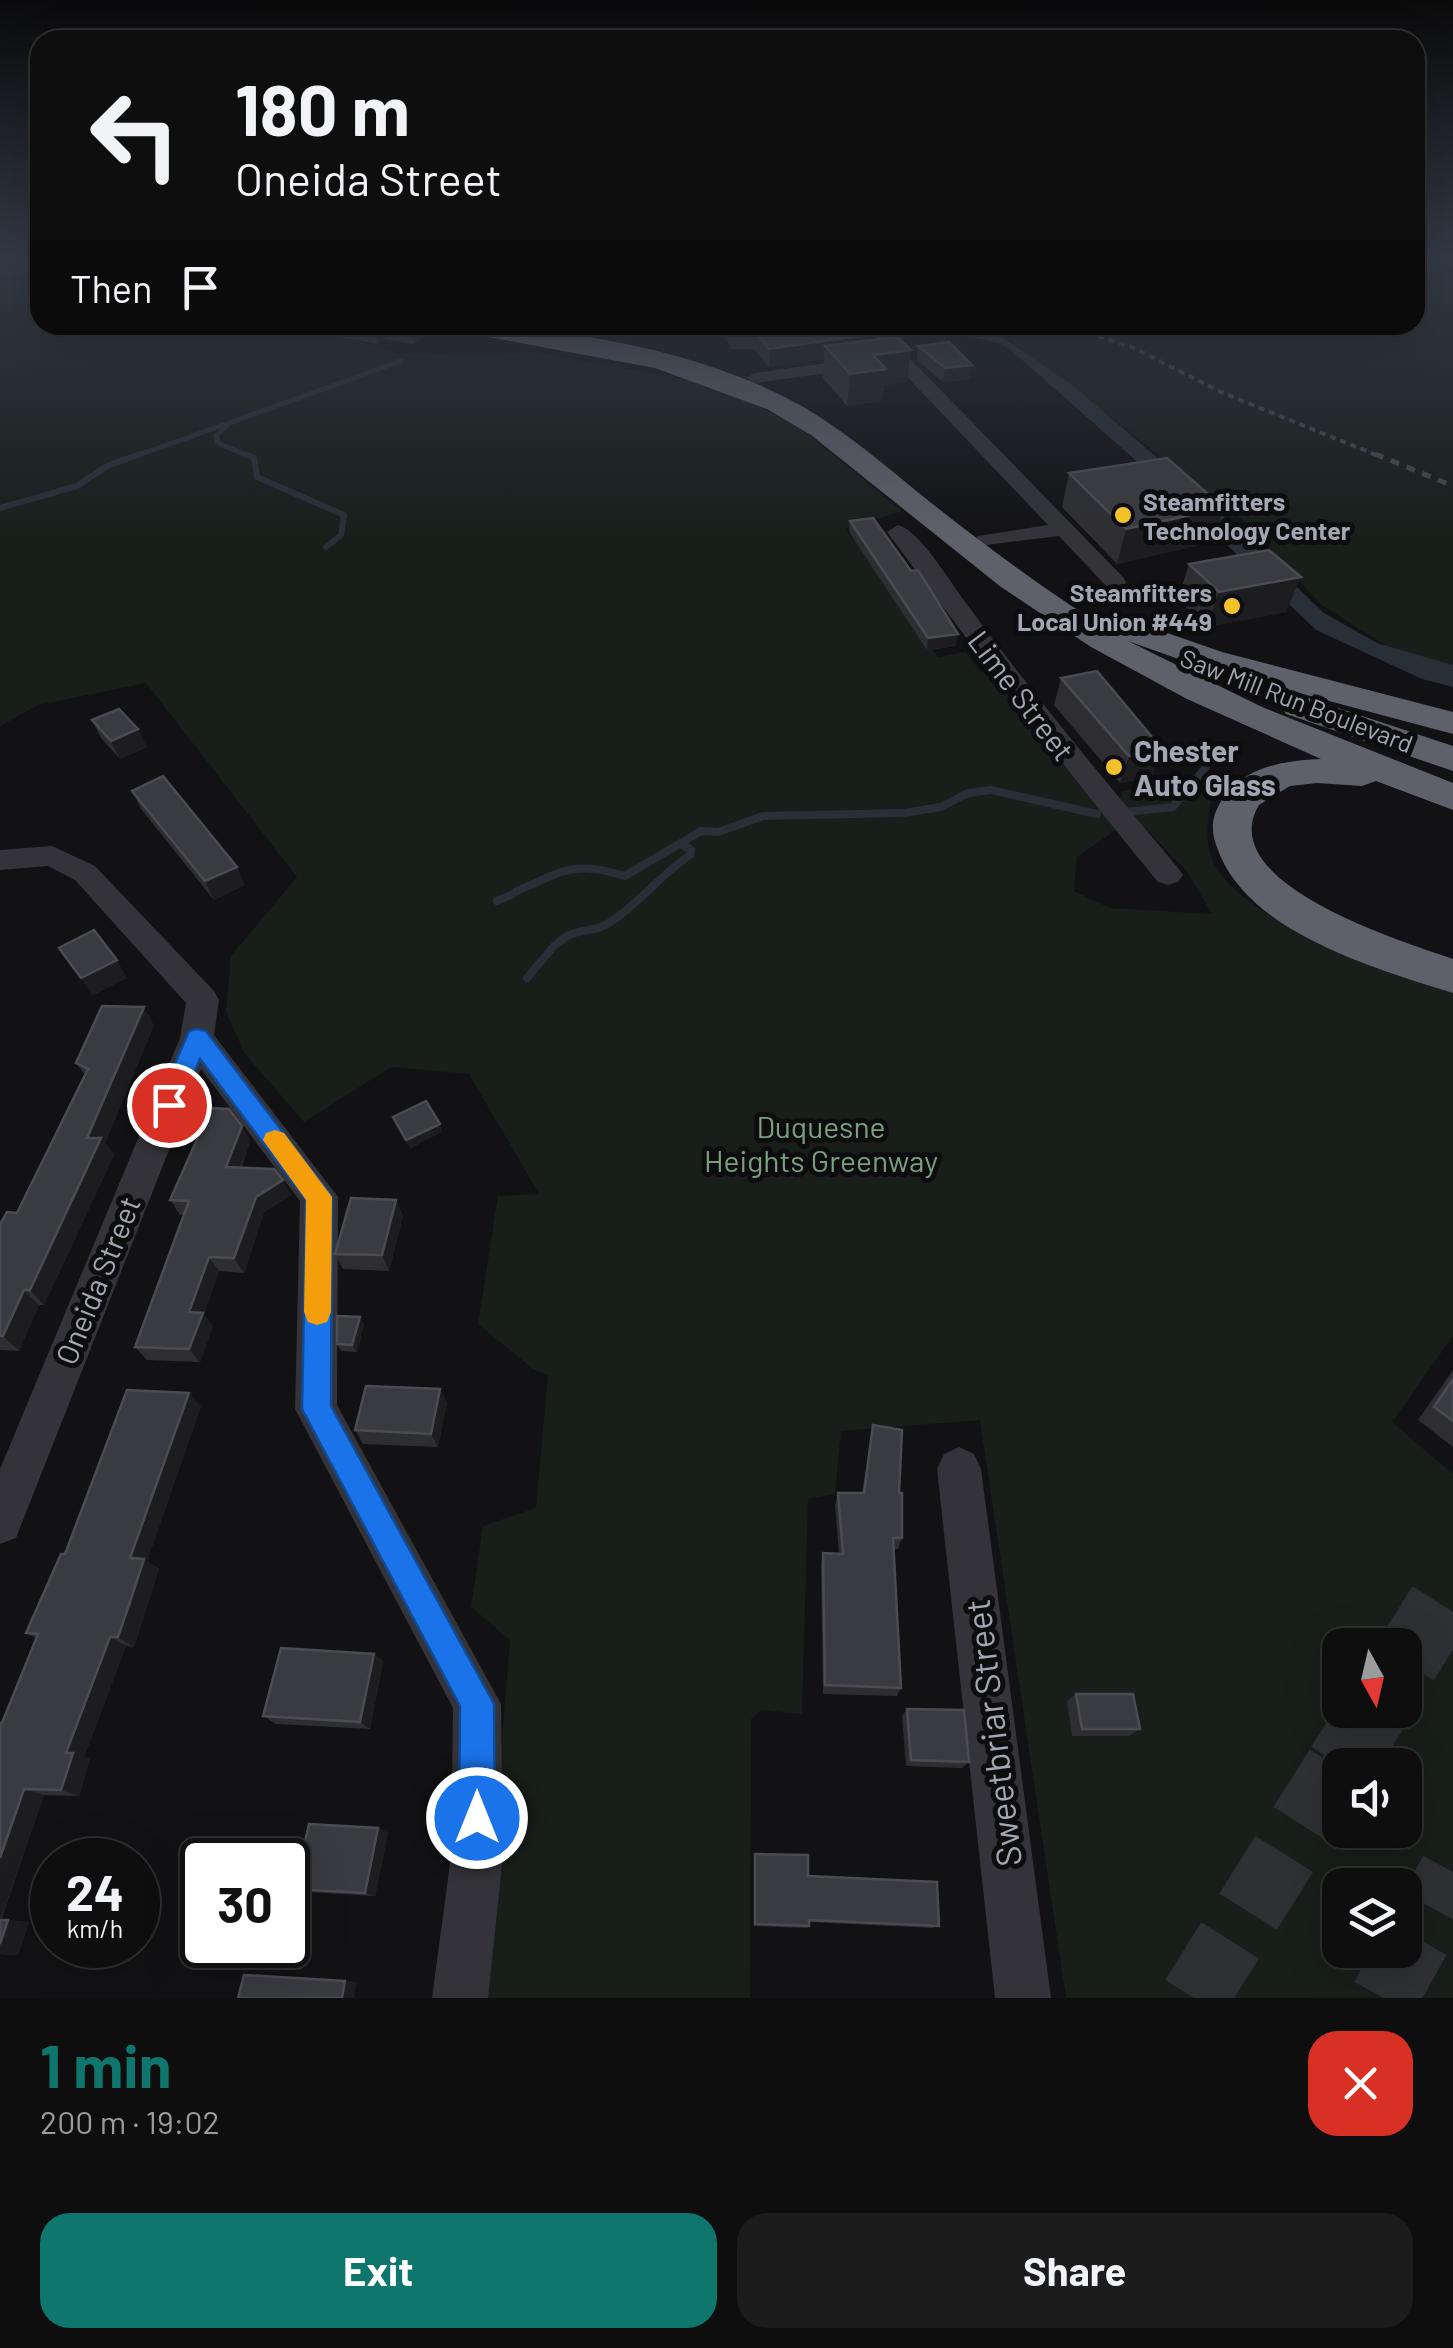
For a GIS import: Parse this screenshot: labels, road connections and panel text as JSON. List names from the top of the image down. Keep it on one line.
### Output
{"streets":{"highway":["Saw Mill Run Boulevard"],"street":["Lime Street","Oneida Street","Sweetbriar Street"]},"parks":["Duquesne Heights Greenway"],"places":["Steamfitters Technology Center","Steamfitters Local Union #449","Chester Auto Glass"],"north":"bottom","page":{"turn":["180 m","Oneida Street"],"then":"Then","speed":"24 km/h","limit":"30","heading":["1 min","200 m · 19:02"],"buttons":["Exit","Share"]}}
